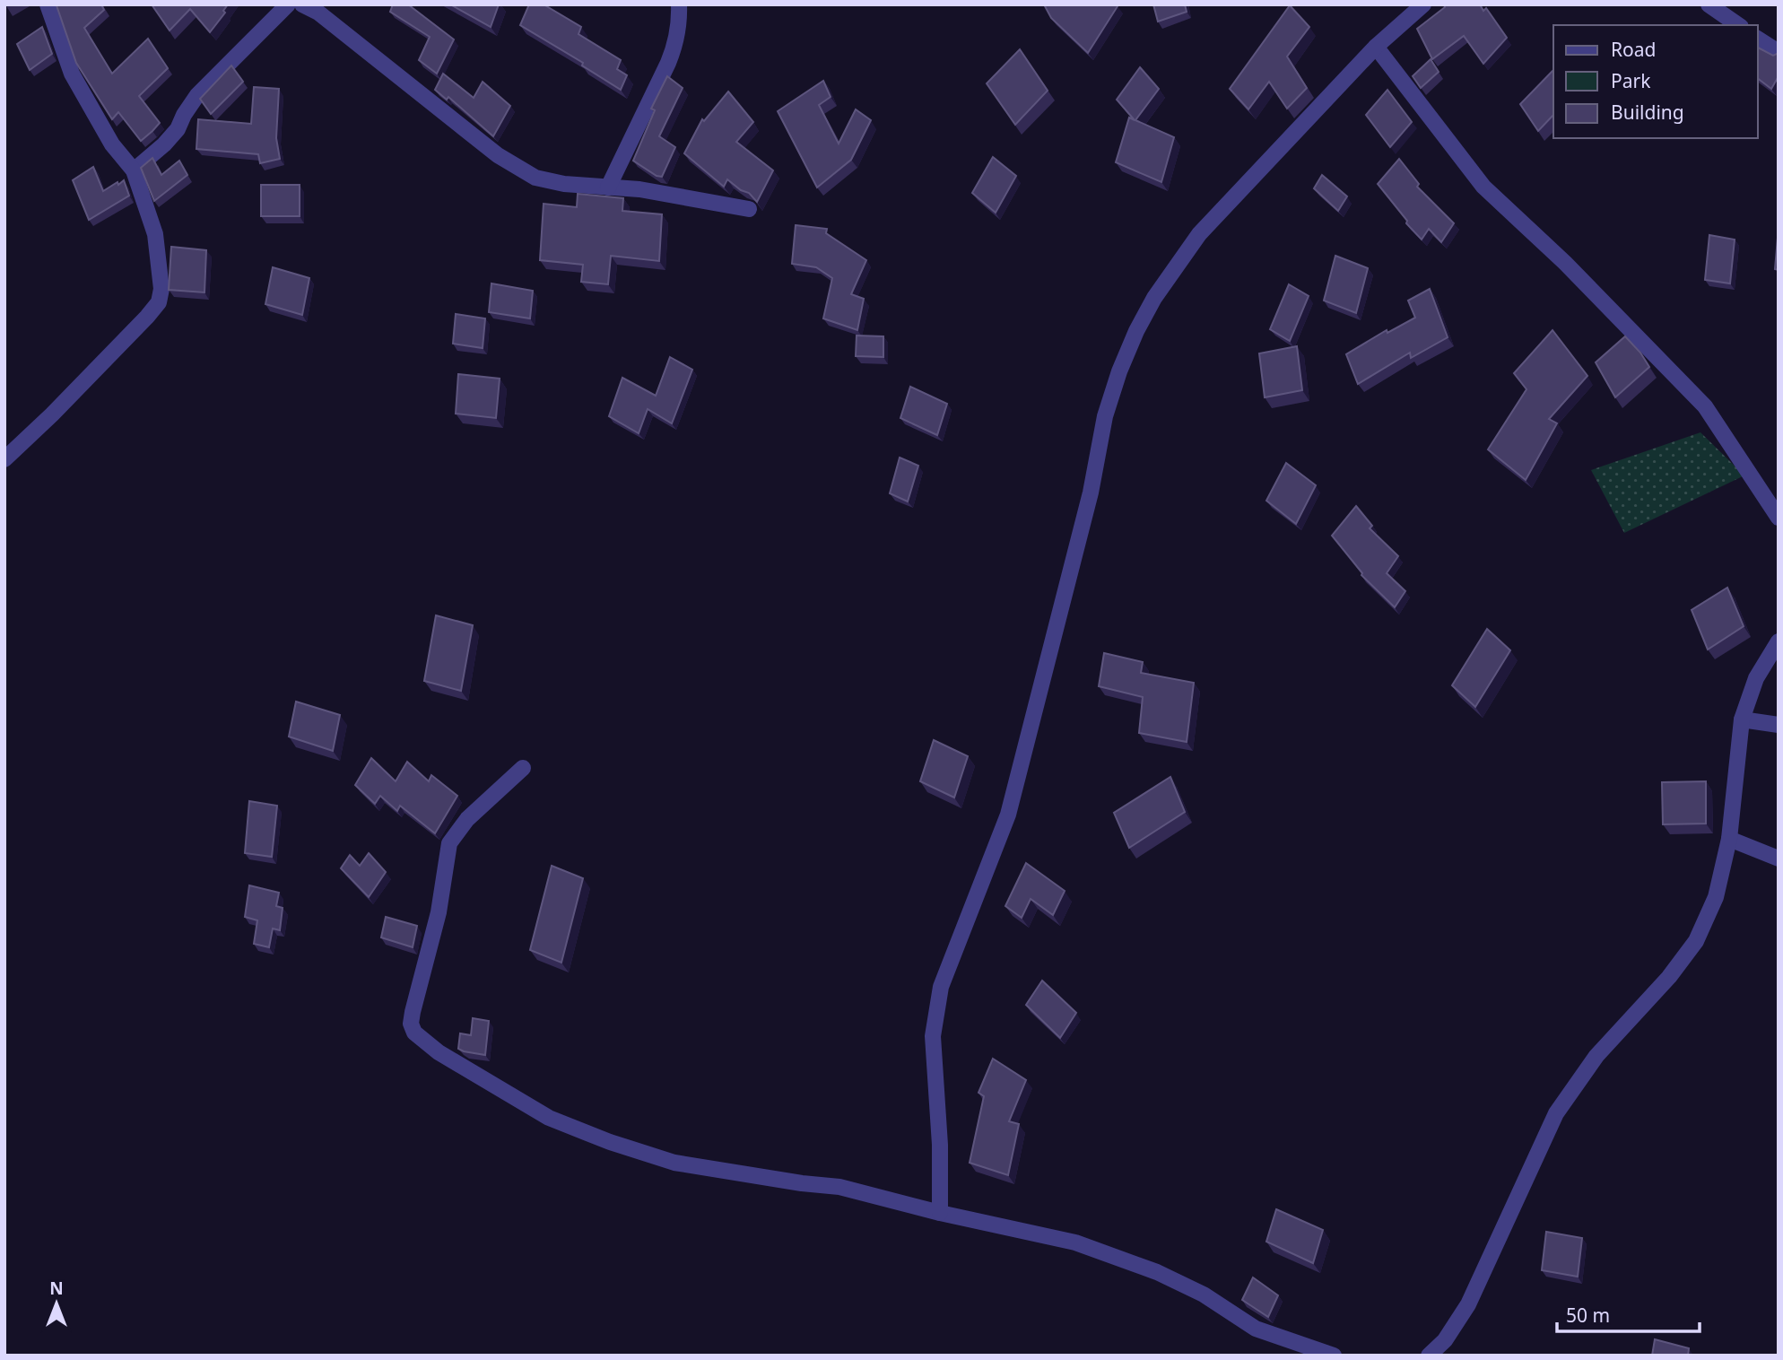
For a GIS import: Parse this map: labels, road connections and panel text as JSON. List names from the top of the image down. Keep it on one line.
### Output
{"legend":["Road","Park","Building"],"scale_bar":"50 m","north":"top"}
